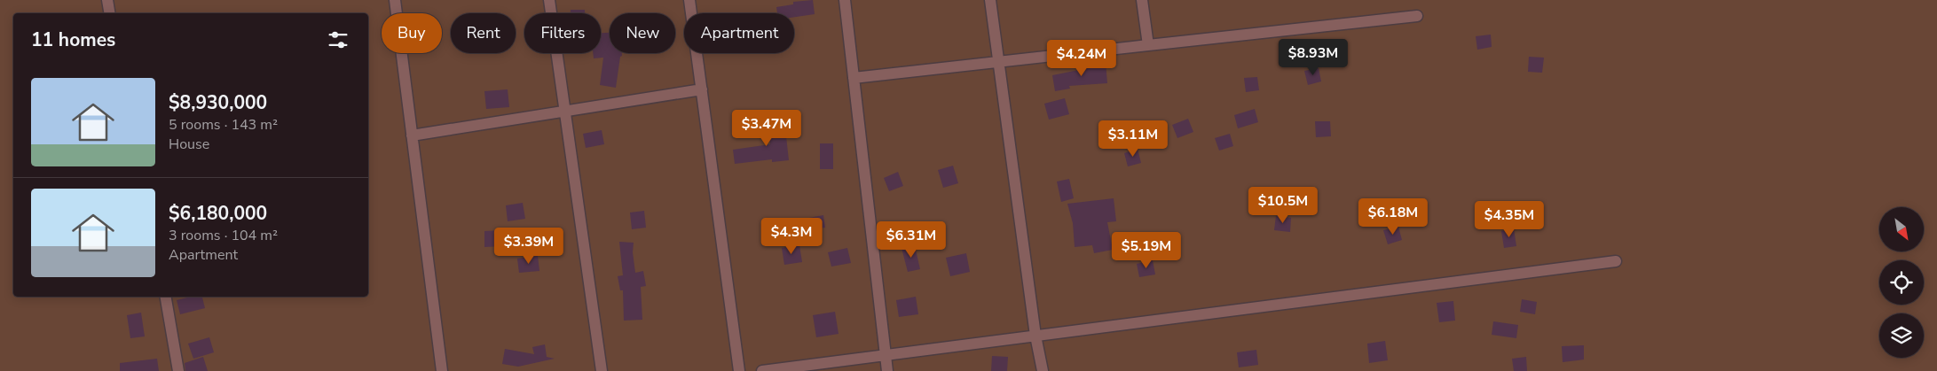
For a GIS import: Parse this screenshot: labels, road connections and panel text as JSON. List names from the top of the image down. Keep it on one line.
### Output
{"north":"bottom right","page":{"chip":["Buy","Rent","Filters","New","Apartment"],"heading":"11 homes","price":["$8.93M","$4.24M","$3.47M","$3.11M","$10.5M","$6.18M","$4.35M","$4.3M","$6.31M","$3.39M","$5.19M"],"list":[{"name":"$8,930,000","note":"5 rooms · 143 m² · House"},{"name":"$6,180,000","note":"3 rooms · 104 m² · Apartment"}]}}
